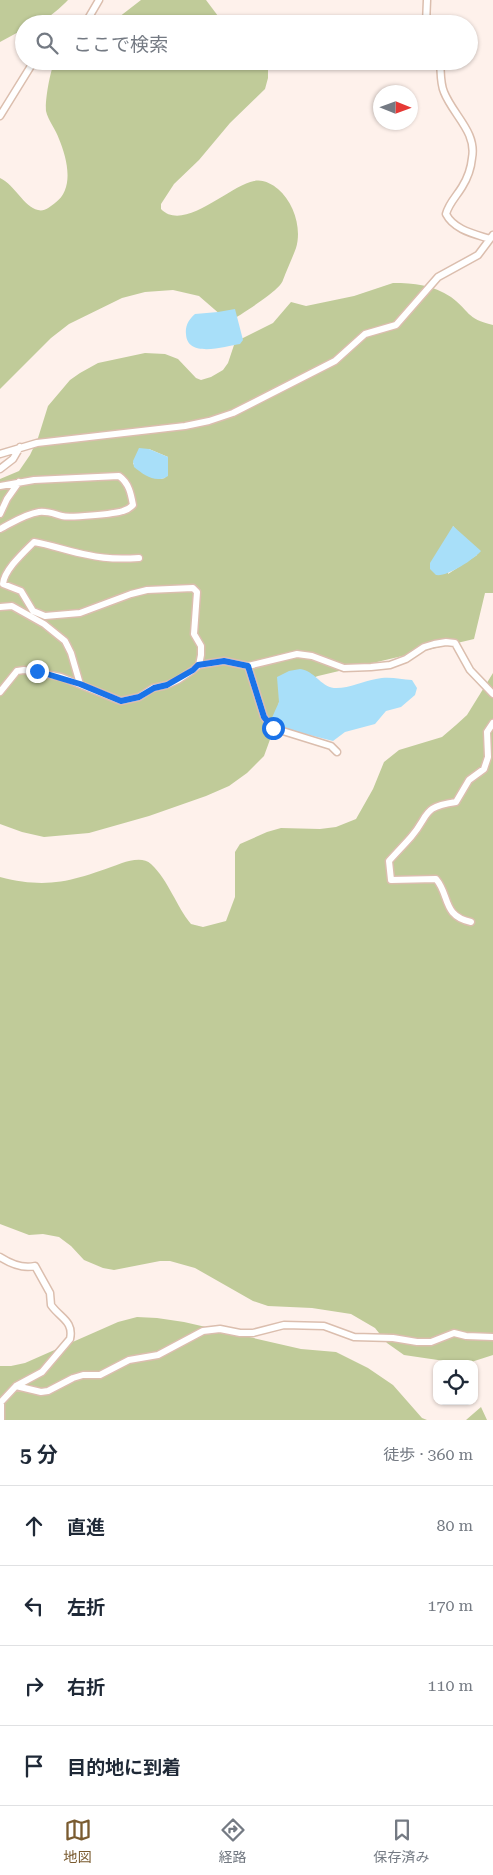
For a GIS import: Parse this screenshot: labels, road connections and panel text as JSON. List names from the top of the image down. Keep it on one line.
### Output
{"north":"right","page":{"search":"ここで検索","heading":["5 分","徒歩 · 360 m"],"list":[["直進","80 m"],["左折","170 m"],["右折","110 m"],"目的地に到着"],"nav":["地図","経路","保存済み"]}}
